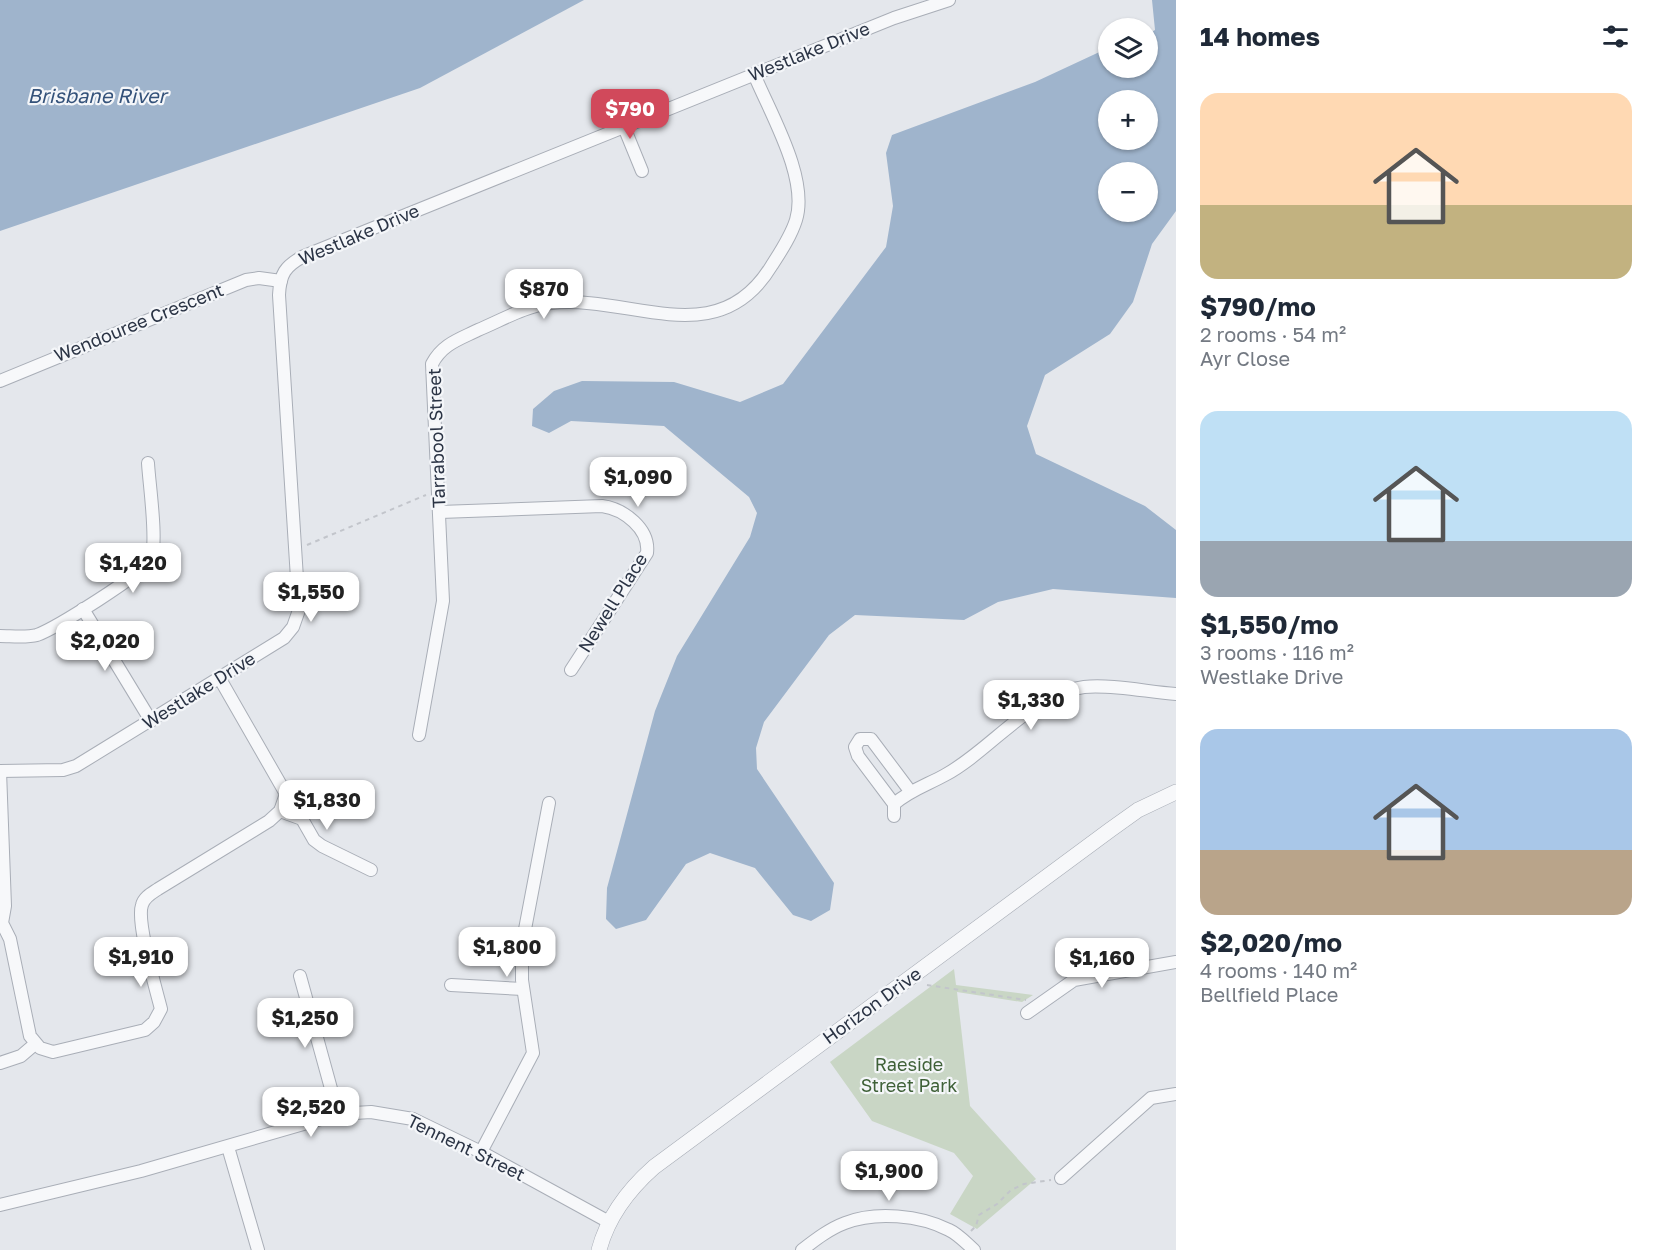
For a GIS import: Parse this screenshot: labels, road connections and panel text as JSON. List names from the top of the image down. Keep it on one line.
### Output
{"streets":{"street":["Westlake Drive","Wendouree Crescent","Tarrabool Street","Newell Place","Horizon Drive","Tennent Street"]},"crossings":[["Westlake Drive","Wendouree Crescent"],["Westlake Drive","Tarrabool Street"],["Tarrabool Street","Newell Place"],["Horizon Drive","Tennent Street"]],"water":["Brisbane River"],"parks":["Raeside Street Park"],"page":{"heading":"14 homes","map_buttons":["+","−"],"list":[{"name":"$790/mo","note":"2 rooms · 54 m² · Ayr Close"},{"name":"$1,550/mo","note":"3 rooms · 116 m² · Westlake Drive"},{"name":"$2,020/mo","note":"4 rooms · 140 m² · Bellfield Place"}],"price":["$790","$870","$1,090","$1,420","$1,550","$2,020","$1,330","$1,830","$1,800","$1,910","$1,160","$1,250","$2,520","$1,900"]}}
